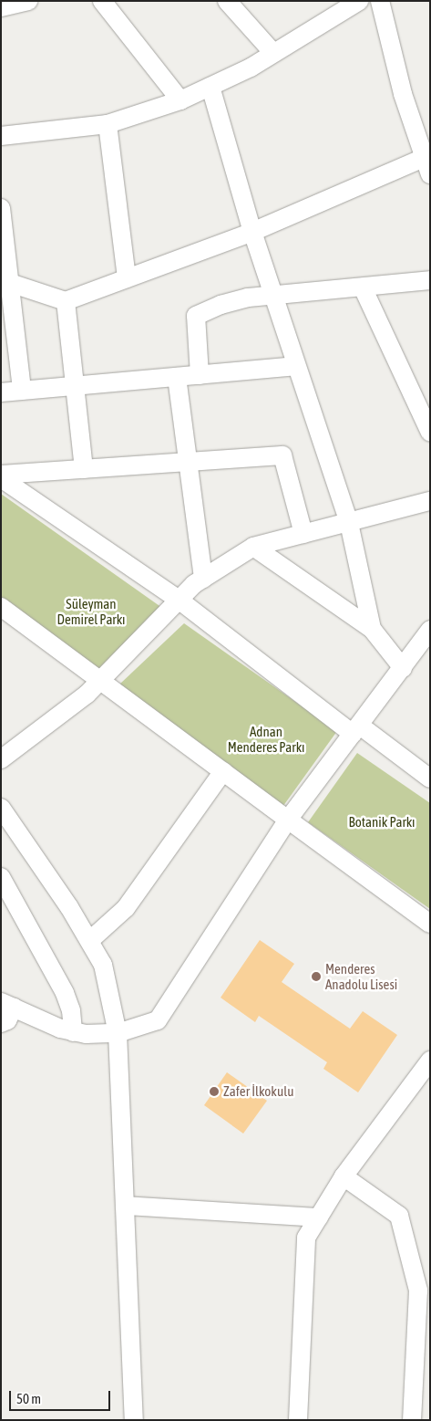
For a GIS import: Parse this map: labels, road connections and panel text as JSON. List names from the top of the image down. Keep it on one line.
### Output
{"parks":["Süleyman Demirel Parkı","Adnan Menderes Parkı","Botanik Parkı"],"places":["Menderes Anadolu Lisesi","Zafer İlkokulu"],"scale_bar":"50 m"}
